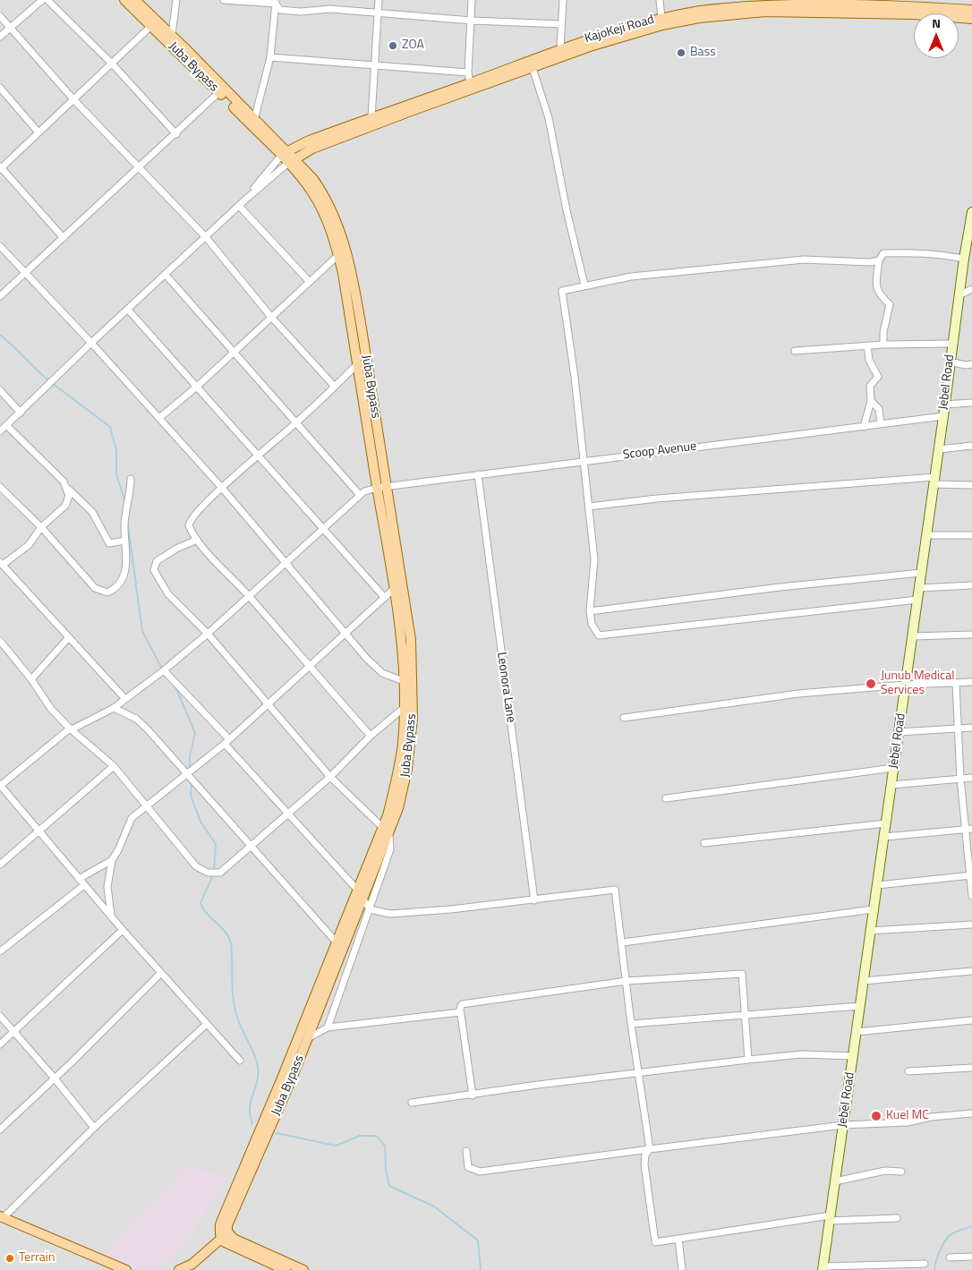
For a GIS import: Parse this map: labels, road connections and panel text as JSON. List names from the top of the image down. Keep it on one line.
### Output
{"streets":{"main road":["KajoKeji Road","Juba Bypass","Jebel Road"],"street":["Scoop Avenue","Leonora Lane"]},"crossings":[["KajoKeji Road","Juba Bypass"],["Juba Bypass","Scoop Avenue"],["Jebel Road","Scoop Avenue"],["Scoop Avenue","Leonora Lane"]],"places":["ZOA","Bass","Junub Medical Services","Kuel MC","Terrain"],"north":"top"}
